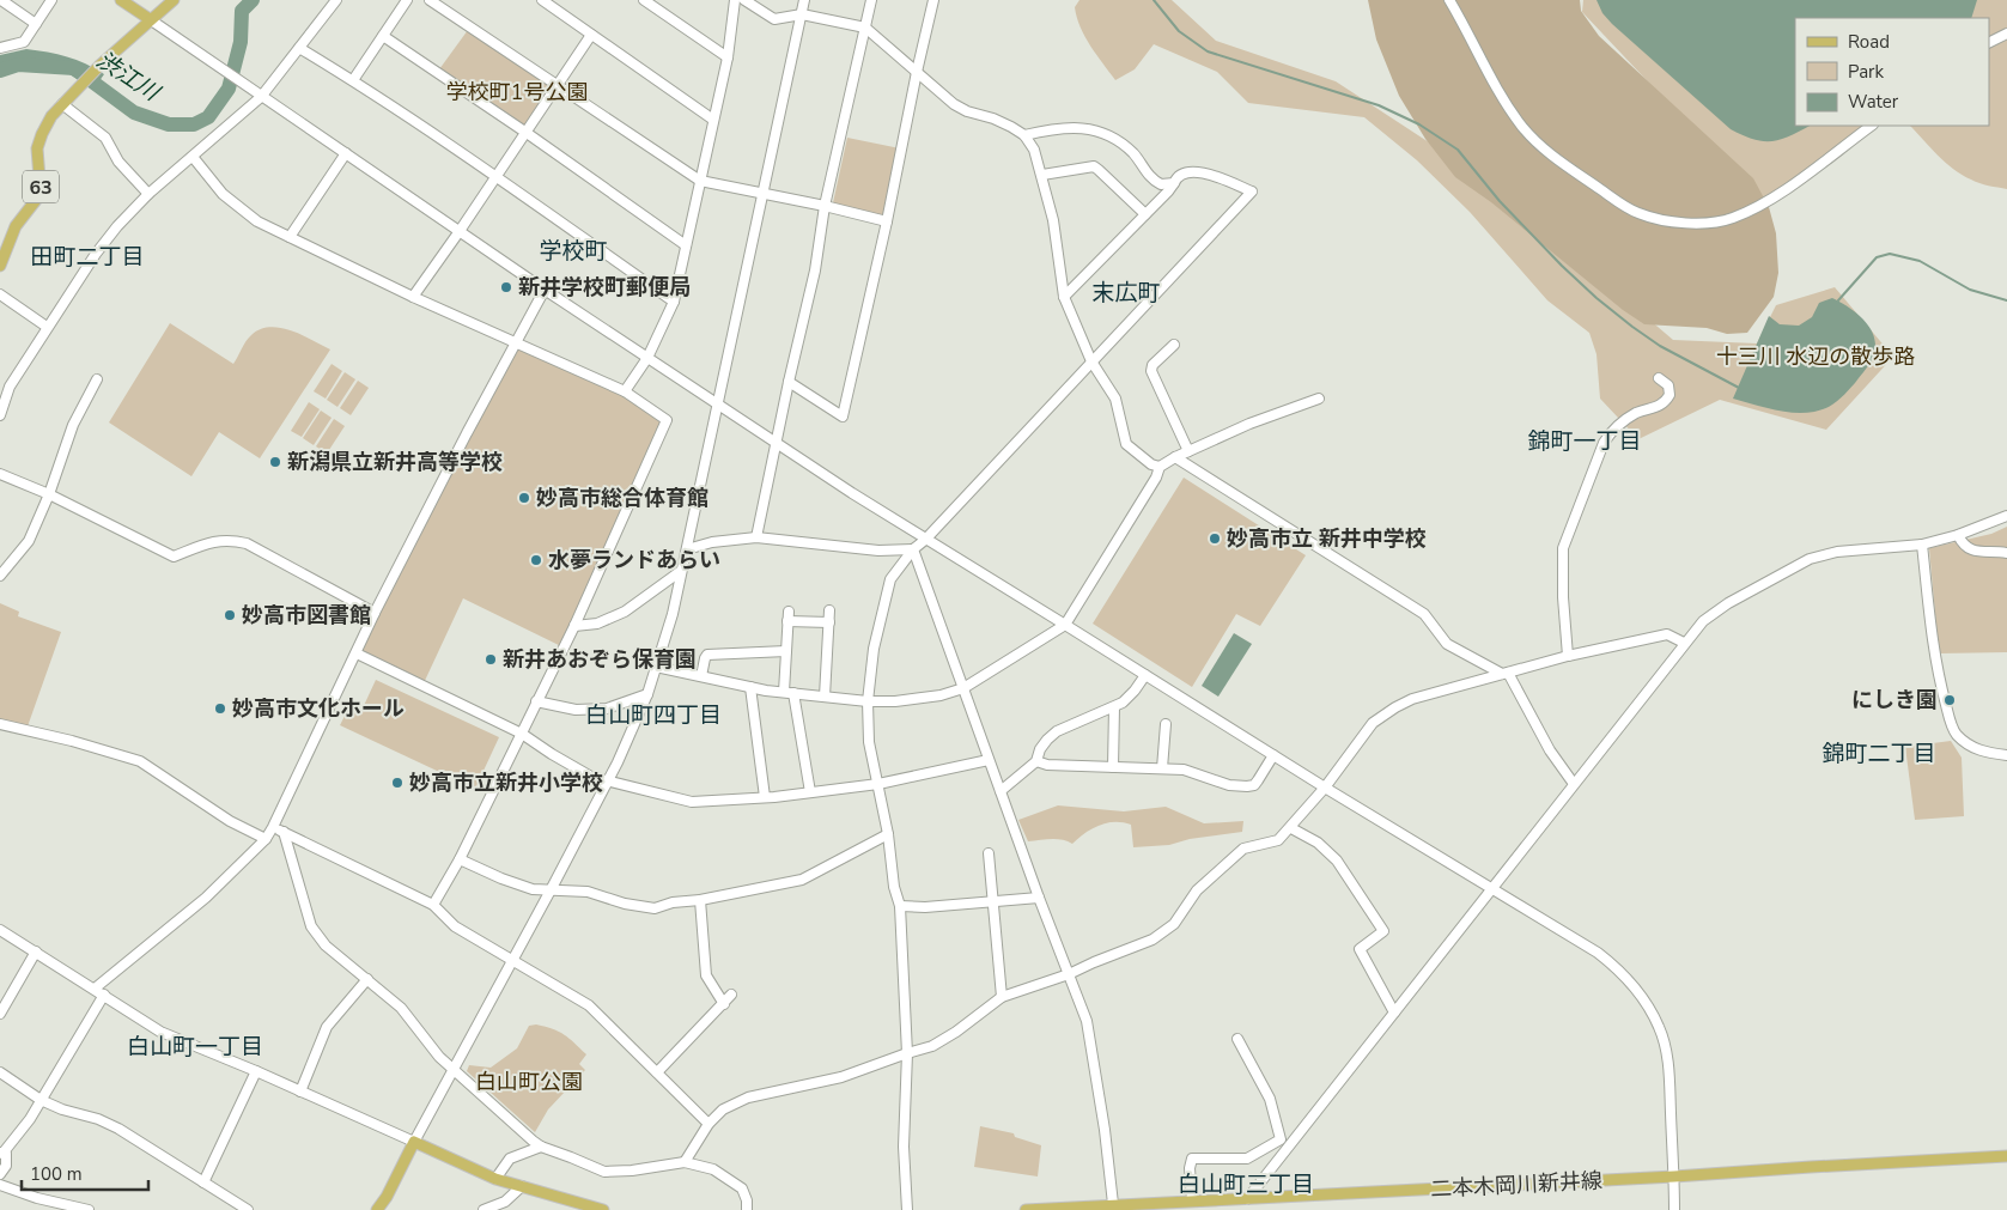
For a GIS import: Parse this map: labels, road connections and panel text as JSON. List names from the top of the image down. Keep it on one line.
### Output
{"streets":{"main road":["63","二本木岡川新井線"]},"districts":["学校町","田町二丁目","末広町","錦町一丁目","白山町四丁目","錦町二丁目","白山町一丁目","白山町三丁目"],"water":["渋江川"],"parks":["学校町1号公園","十三川 水辺の散歩路","白山町公園"],"places":["新井学校町郵便局","新潟県立新井高等学校","妙高市総合体育館","妙高市立 新井中学校","水夢ランドあらい","妙高市図書館","新井あおぞら保育園","にしき園","妙高市文化ホール","妙高市立新井小学校"],"legend":["Road","Park","Water"],"scale_bar":"100 m"}
